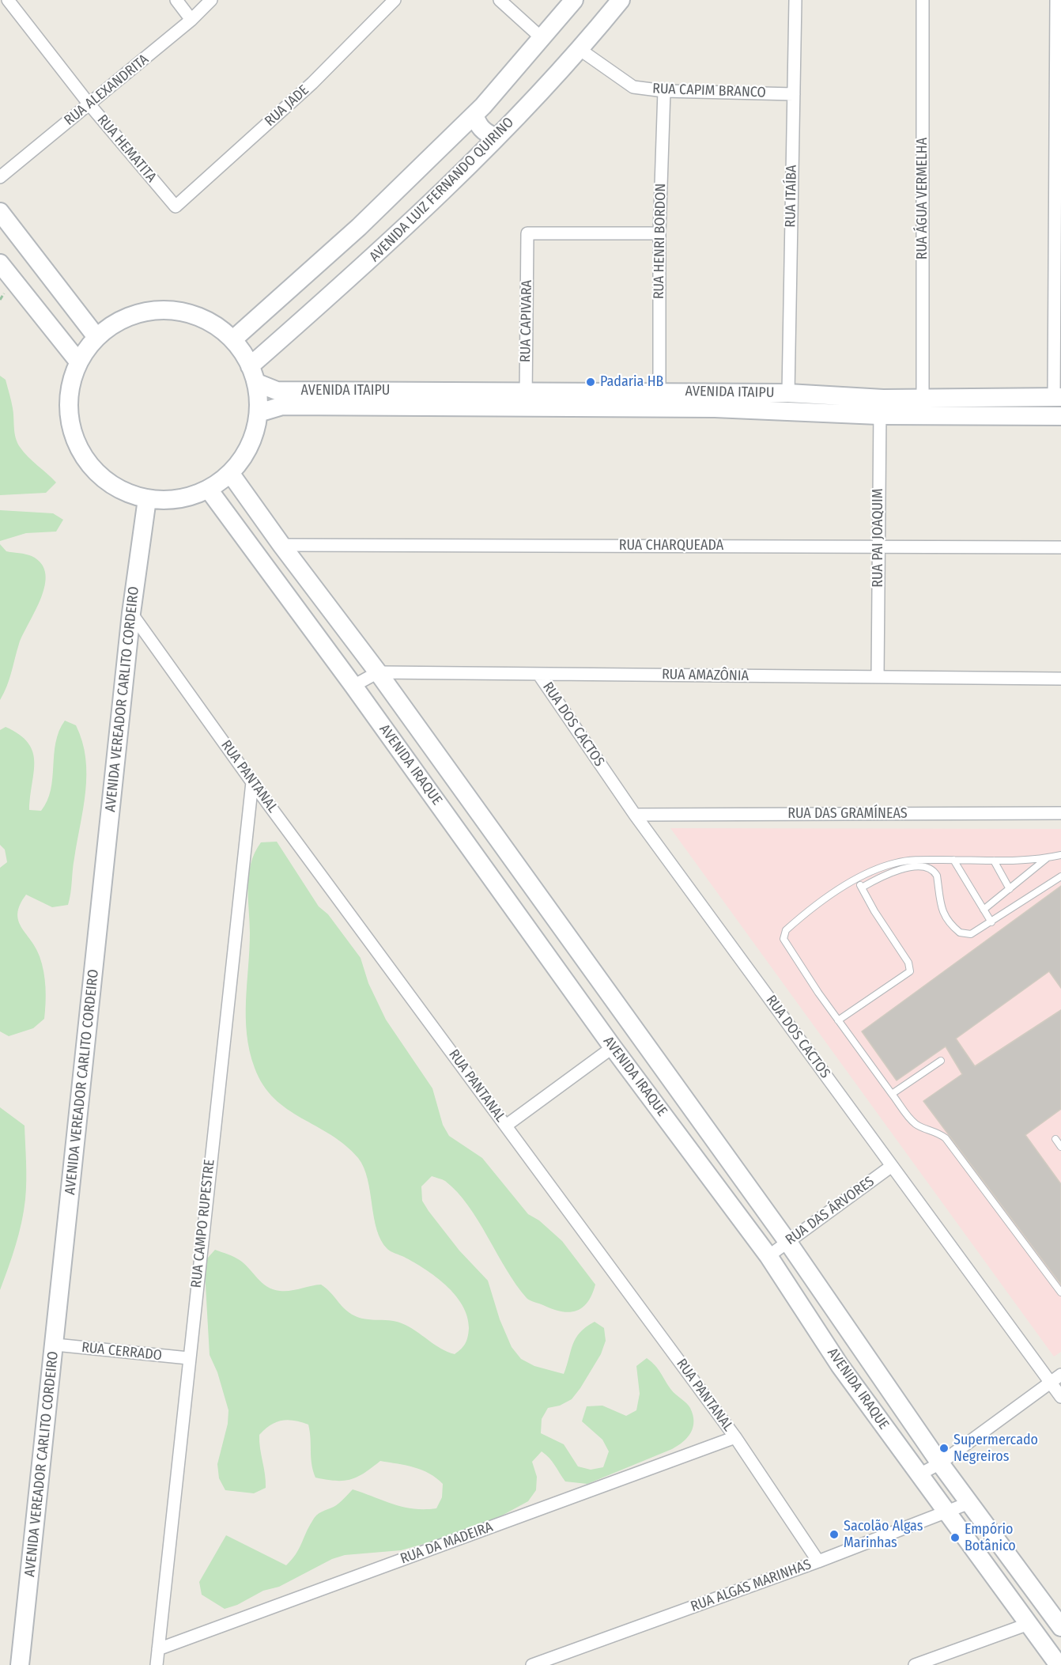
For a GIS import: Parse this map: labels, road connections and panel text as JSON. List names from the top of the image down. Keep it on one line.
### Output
{"streets":{"street":["RUA ALEXANDRITA","RUA CAPIM BRANCO","RUA JADE","RUA HEMATITA","AVENIDA LUIZ FERNANDO QUIRINO","RUA ITAÍBA","RUA ÁGUA VERMELHA","RUA HENRI BORDON","RUA CAPIVARA","AVENIDA ITAIPU","RUA PAI JOAQUIM","RUA CHARQUEADA","RUA AMAZÔNIA","AVENIDA VEREADOR CARLITO CORDEIRO","RUA DOS CACTOS","AVENIDA IRAQUE","RUA PANTANAL","RUA DAS GRAMÍNEAS","RUA DAS ÁRVORES","RUA CAMPO RUPESTRE","RUA CERRADO","RUA DA MADEIRA","RUA ALGAS MARINHAS"]},"crossings":[["RUA ALEXANDRITA","RUA HEMATITA"],["RUA CAPIM BRANCO","AVENIDA LUIZ FERNANDO QUIRINO"],["RUA CAPIM BRANCO","RUA ITAÍBA"],["RUA CAPIM BRANCO","RUA HENRI BORDON"],["RUA JADE","RUA HEMATITA"],["RUA ITAÍBA","AVENIDA ITAIPU"],["RUA ÁGUA VERMELHA","AVENIDA ITAIPU"],["RUA HENRI BORDON","RUA CAPIVARA"],["RUA HENRI BORDON","AVENIDA ITAIPU"],["RUA CAPIVARA","AVENIDA ITAIPU"],["AVENIDA ITAIPU","RUA PAI JOAQUIM"],["RUA PAI JOAQUIM","RUA CHARQUEADA"],["RUA PAI JOAQUIM","RUA AMAZÔNIA"],["RUA CHARQUEADA","AVENIDA IRAQUE"],["RUA AMAZÔNIA","RUA DOS CACTOS"],["RUA AMAZÔNIA","AVENIDA IRAQUE"],["AVENIDA VEREADOR CARLITO CORDEIRO","RUA PANTANAL"],["AVENIDA VEREADOR CARLITO CORDEIRO","RUA CERRADO"],["RUA DOS CACTOS","RUA DAS GRAMÍNEAS"],["RUA DOS CACTOS","RUA DAS ÁRVORES"],["AVENIDA IRAQUE","RUA DAS ÁRVORES"],["AVENIDA IRAQUE","RUA ALGAS MARINHAS"],["RUA PANTANAL","RUA CAMPO RUPESTRE"],["RUA PANTANAL","RUA DA MADEIRA"],["RUA PANTANAL","RUA ALGAS MARINHAS"],["RUA CAMPO RUPESTRE","RUA CERRADO"],["RUA CAMPO RUPESTRE","RUA DA MADEIRA"]],"places":["Padaria HB","Supermercado Negreiros","Sacolão Algas Marinhas","Empório Botânico"]}
